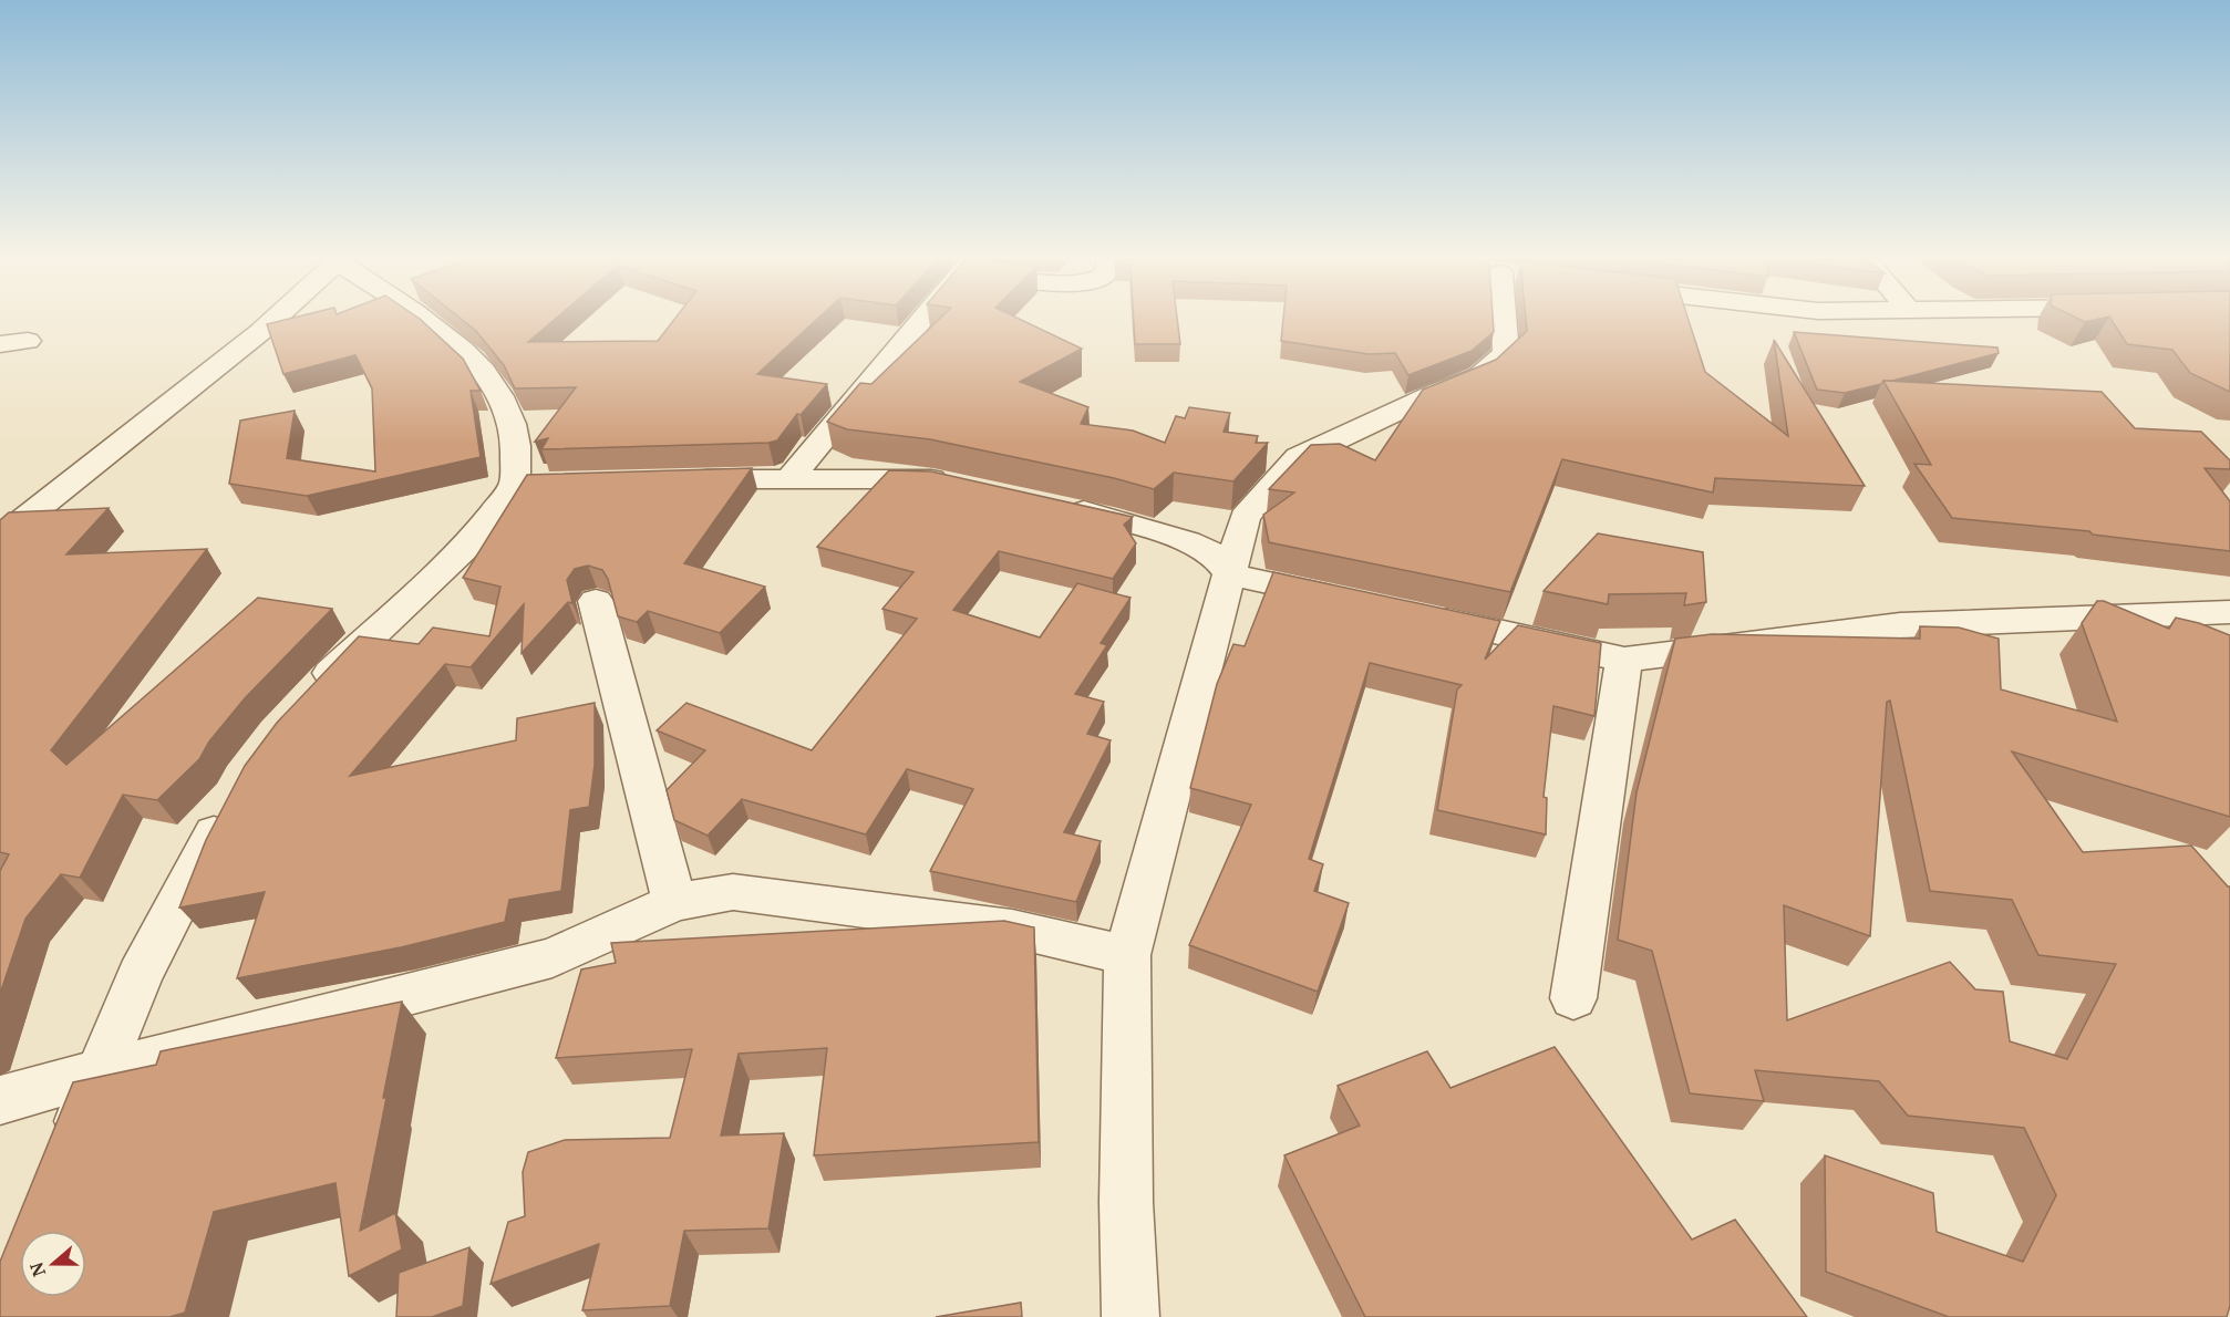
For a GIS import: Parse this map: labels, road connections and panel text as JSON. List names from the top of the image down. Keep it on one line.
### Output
{"north":"left"}
